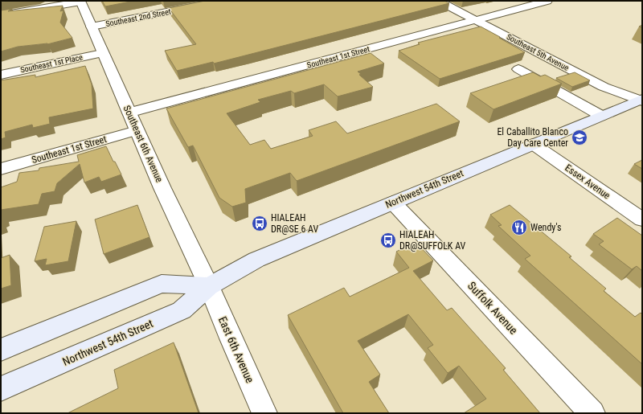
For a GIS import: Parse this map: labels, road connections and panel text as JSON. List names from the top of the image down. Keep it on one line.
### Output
{"streets":{"main road":["Northwest 54th Street"],"street":["Southeast 2nd Street","Southeast 5th Avenue","Southeast 1st Street","Southeast 1st Place","Southeast 6th Avenue","Essex Avenue","Suffolk Avenue","East 6th Avenue"]},"crossings":[["Southeast 2nd Street","Southeast 6th Avenue"],["Southeast 5th Avenue","Southeast 1st Street"],["Southeast 5th Avenue","Northwest 54th Street"],["Southeast 1st Street","Southeast 6th Avenue"],["Southeast 1st Place","Southeast 6th Avenue"],["Southeast 6th Avenue","Northwest 54th Street"],["Southeast 6th Avenue","East 6th Avenue"],["Essex Avenue","Northwest 54th Street"],["Northwest 54th Street","Suffolk Avenue"],["Northwest 54th Street","East 6th Avenue"]],"places":{"school or university":["El Caballito Blanco Day Care Center"],"bus stop":["HIALEAH DR@SE 6 AV","HIALEAH DR@SUFFOLK AV"],"restaurant":["Wendy's"]}}
